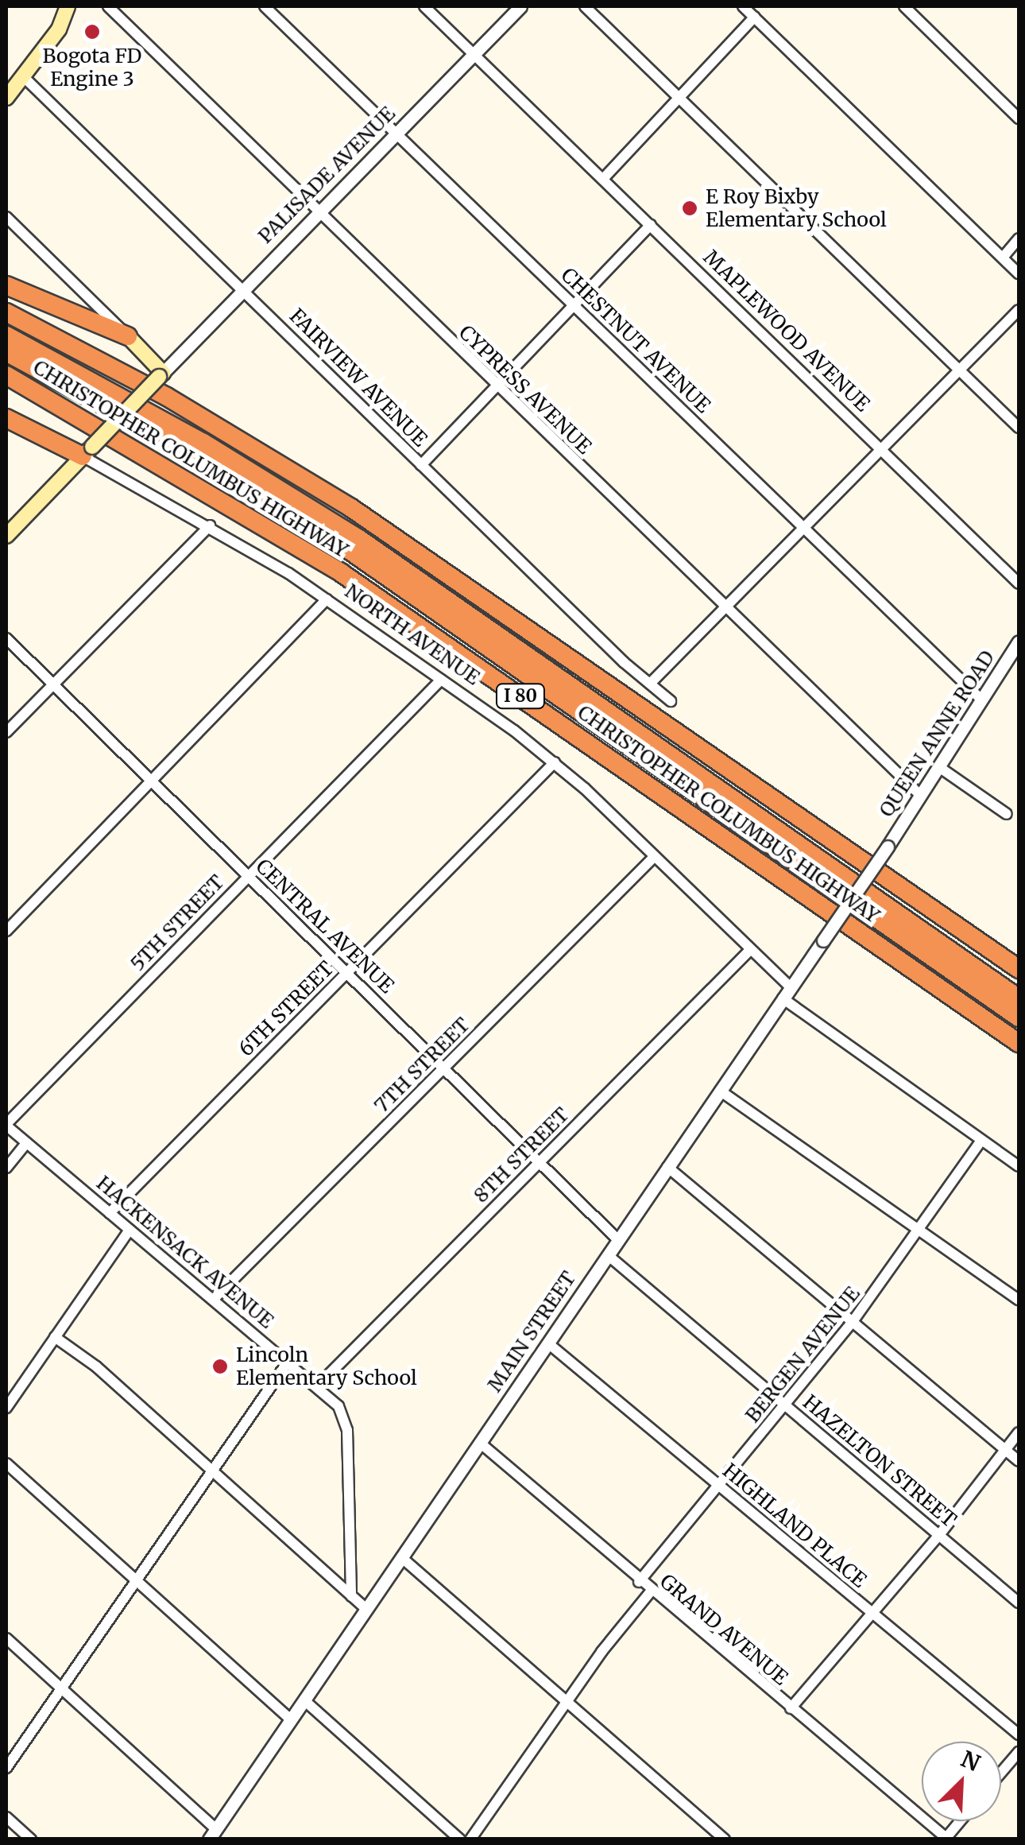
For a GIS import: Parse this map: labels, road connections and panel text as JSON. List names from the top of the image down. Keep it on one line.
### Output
{"streets":{"highway":["CHRISTOPHER COLUMBUS HIGHWAY","I 80"],"street":["PALISADE AVENUE","MAPLEWOOD AVENUE","CHESTNUT AVENUE","FAIRVIEW AVENUE","CYPRESS AVENUE","NORTH AVENUE","QUEEN ANNE ROAD","5TH STREET","CENTRAL AVENUE","6TH STREET","7TH STREET","8TH STREET","HACKENSACK AVENUE","MAIN STREET","BERGEN AVENUE","HAZELTON STREET","HIGHLAND PLACE","GRAND AVENUE"]},"crossings":[["PALISADE AVENUE","MAPLEWOOD AVENUE"],["PALISADE AVENUE","CHESTNUT AVENUE"],["PALISADE AVENUE","FAIRVIEW AVENUE"],["PALISADE AVENUE","CYPRESS AVENUE"],["CHESTNUT AVENUE","QUEEN ANNE ROAD"],["CYPRESS AVENUE","QUEEN ANNE ROAD"],["NORTH AVENUE","5TH STREET"],["NORTH AVENUE","6TH STREET"],["NORTH AVENUE","7TH STREET"],["NORTH AVENUE","8TH STREET"],["NORTH AVENUE","MAIN STREET"],["NORTH AVENUE","BERGEN AVENUE"],["QUEEN ANNE ROAD","MAIN STREET"],["5TH STREET","CENTRAL AVENUE"],["5TH STREET","HACKENSACK AVENUE"],["CENTRAL AVENUE","6TH STREET"],["CENTRAL AVENUE","7TH STREET"],["CENTRAL AVENUE","8TH STREET"],["CENTRAL AVENUE","MAIN STREET"],["6TH STREET","HACKENSACK AVENUE"],["7TH STREET","HACKENSACK AVENUE"],["8TH STREET","HACKENSACK AVENUE"],["MAIN STREET","HAZELTON STREET"],["MAIN STREET","HIGHLAND PLACE"],["MAIN STREET","GRAND AVENUE"],["BERGEN AVENUE","HAZELTON STREET"],["BERGEN AVENUE","HIGHLAND PLACE"],["BERGEN AVENUE","GRAND AVENUE"]],"places":["Bogota FD Engine 3","E Roy Bixby Elementary School","Lincoln Elementary School"],"north":"top right"}
